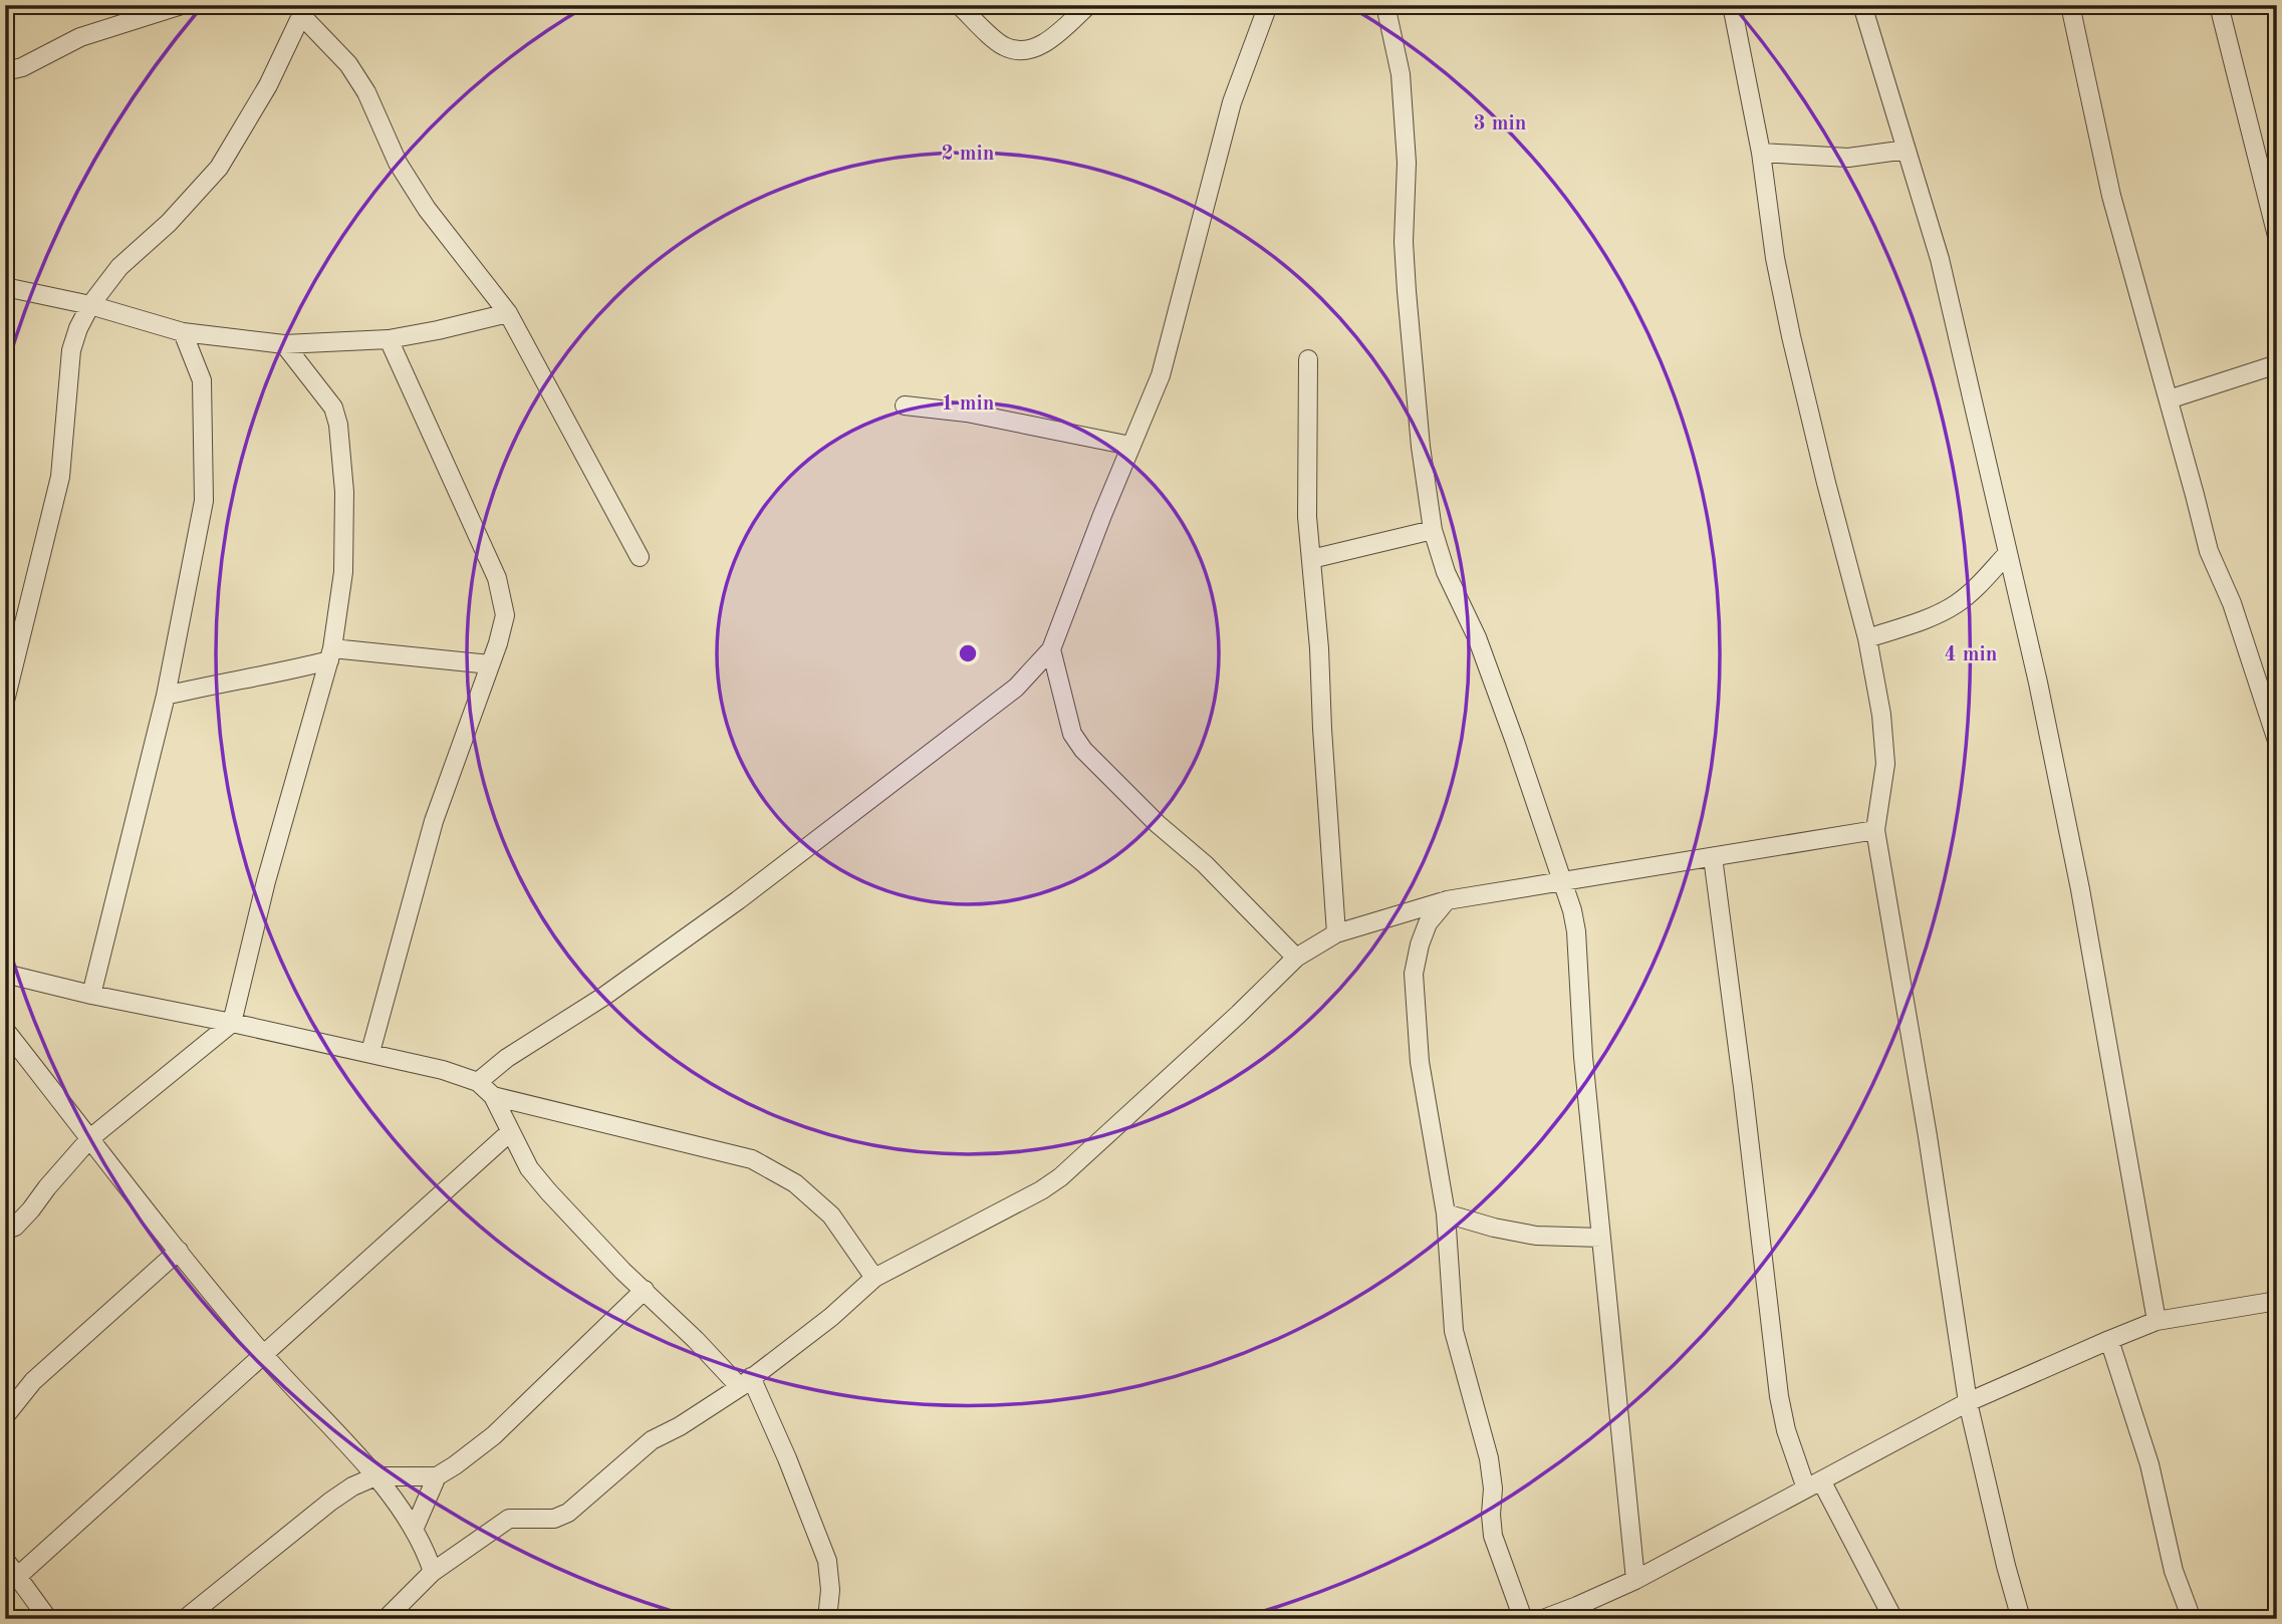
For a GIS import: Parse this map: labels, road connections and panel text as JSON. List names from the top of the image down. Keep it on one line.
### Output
{"rings":["3 min","2 min","1 min","4 min"]}
